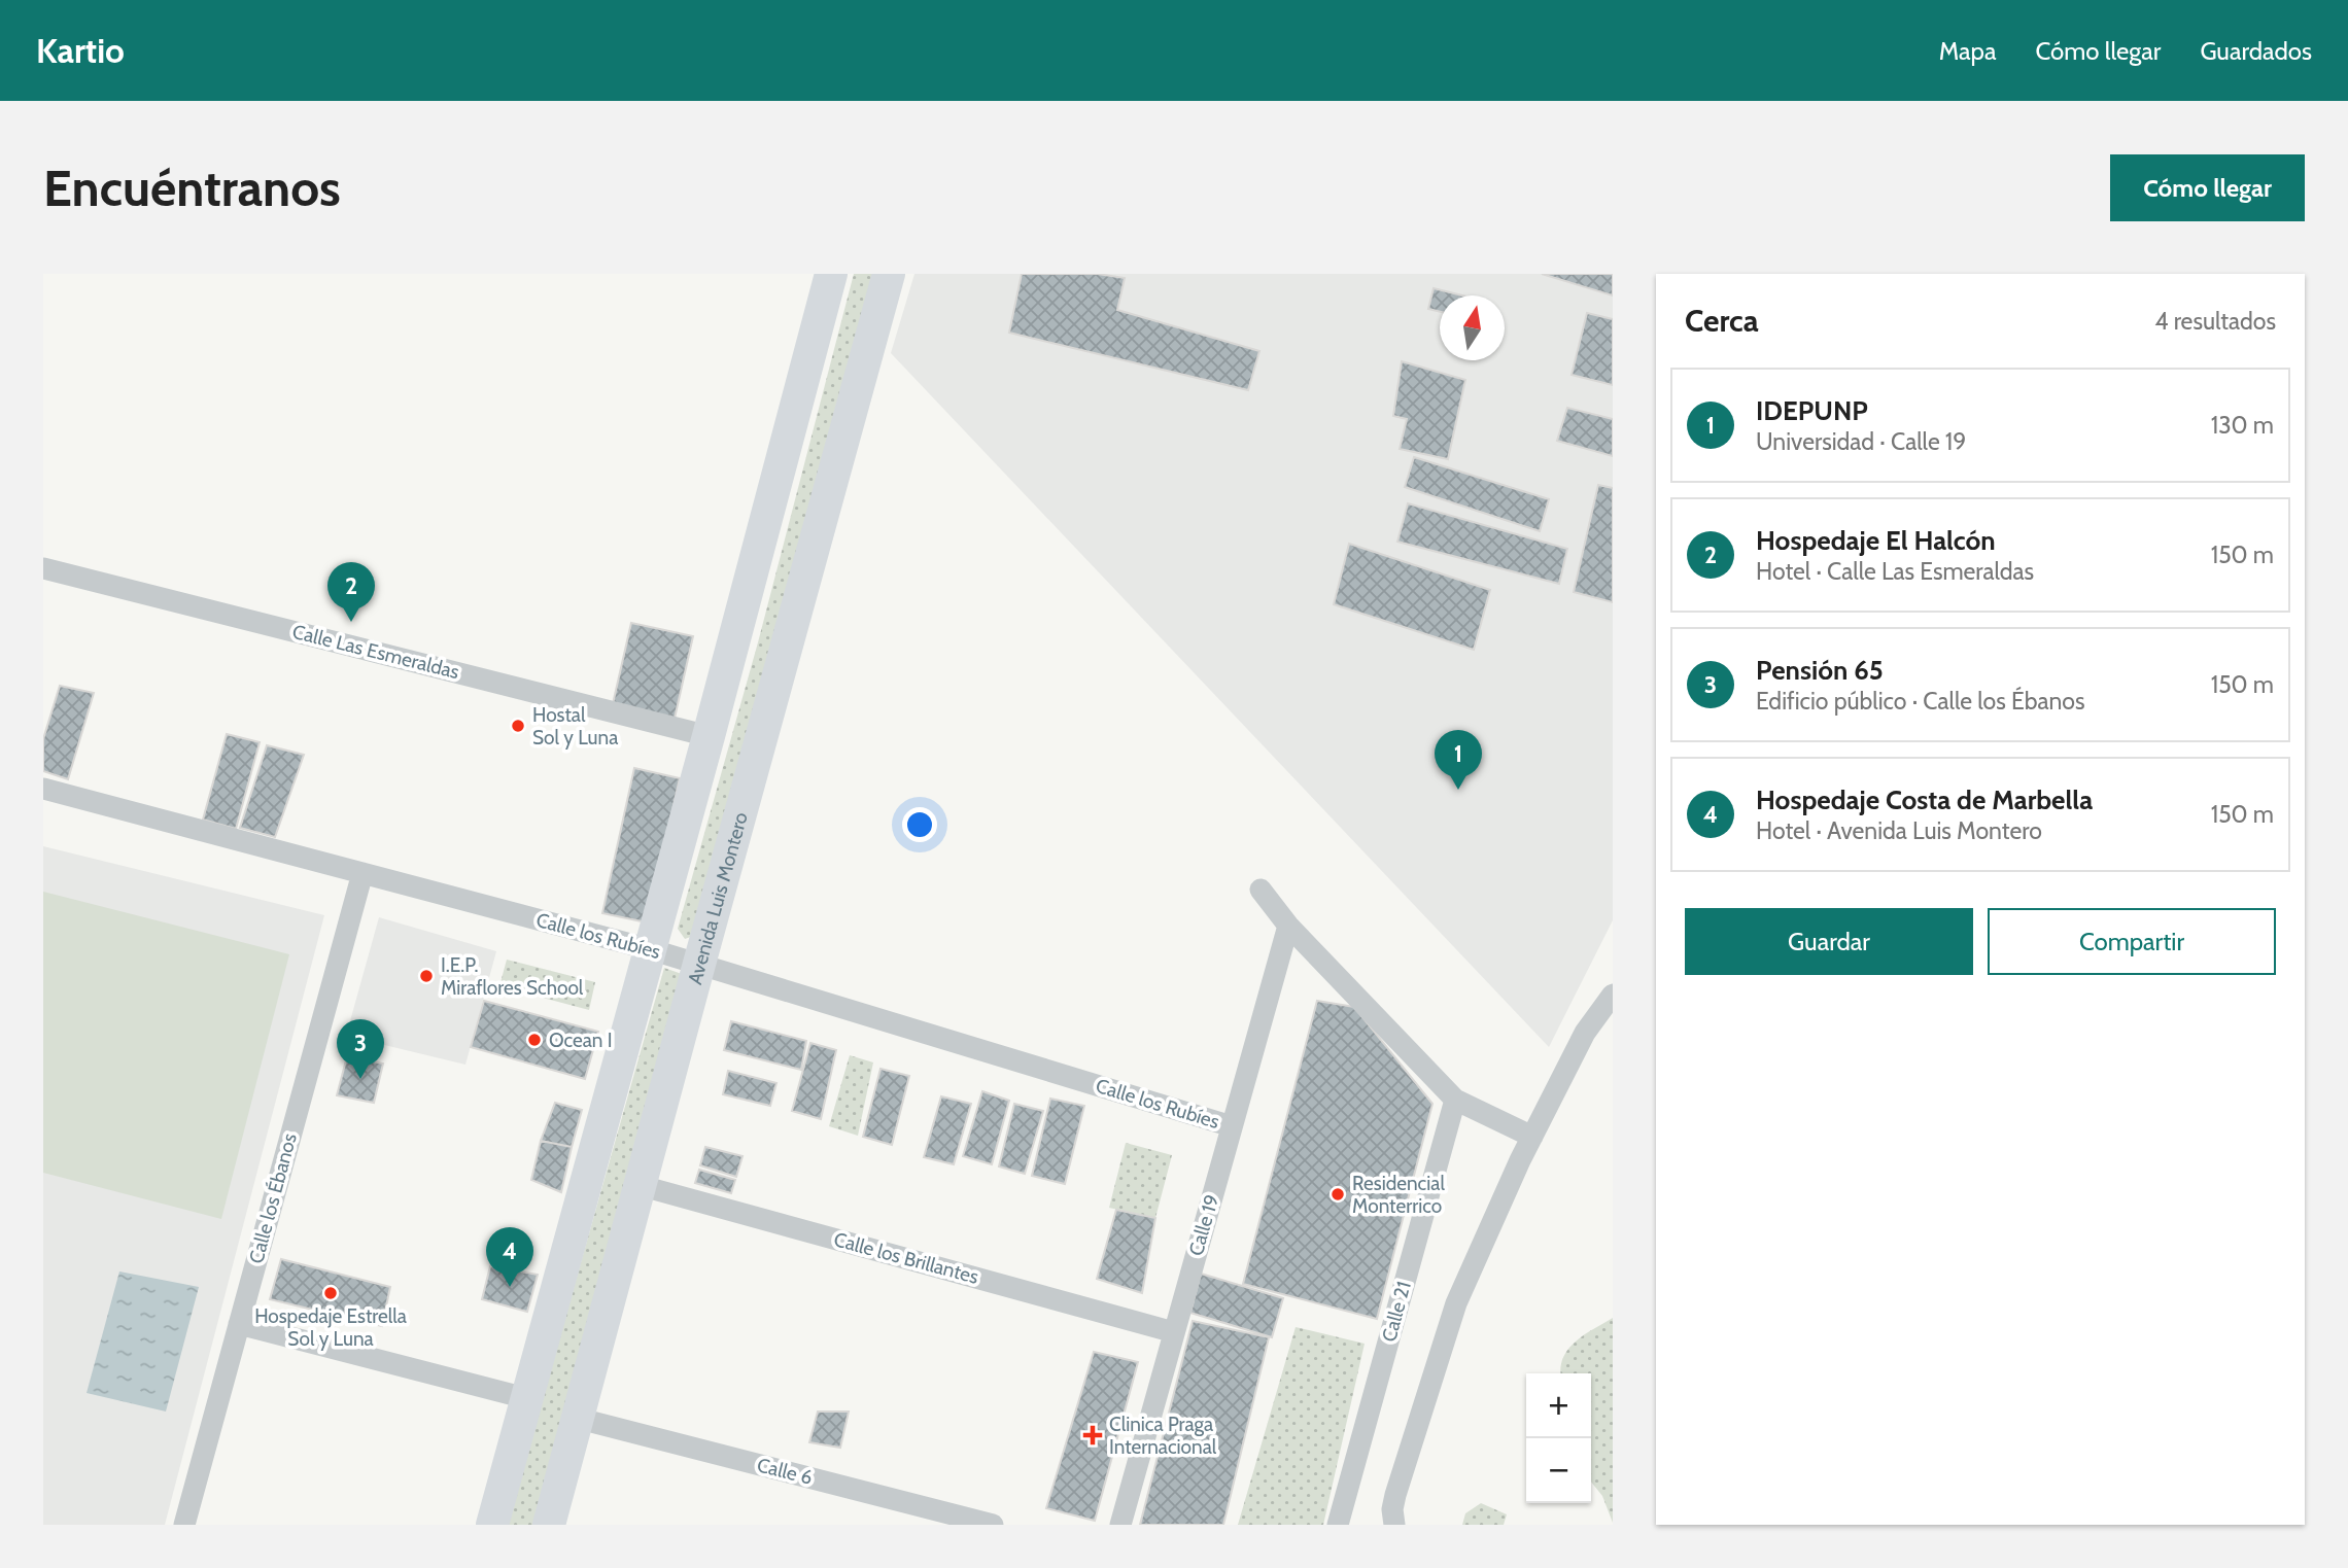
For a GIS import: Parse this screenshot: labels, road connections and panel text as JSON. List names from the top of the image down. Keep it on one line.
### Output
{"streets":{"main road":["Avenida Luis Montero"],"street":["Calle Las Esmeraldas","Calle los Rubíes","Calle los Ébanos","Calle 19","Calle los Brillantes","Calle 21","Calle 6"]},"crossings":[["Avenida Luis Montero","Calle los Rubíes"],["Avenida Luis Montero","Calle los Brillantes"],["Avenida Luis Montero","Calle 6"],["Calle los Rubíes","Calle los Ébanos"],["Calle los Rubíes","Calle 19"],["Calle 19","Calle los Brillantes"]],"places":{"other":["Hostal Sol y Luna","I.E.P. Miraflores School","Ocean I","Residencial Monterrico","Hospedaje Estrella Sol y Luna"],"health":["Clinica Praga Internacional"]},"north":"top","page":{"header":"Kartio","nav":["Mapa","Cómo llegar","Guardados"],"buttons":["Cómo llegar",["Guardar","Compartir"]],"title":"Encuéntranos","heading":["Cerca","4 resultados"],"list":[{"mark":"1","name":"IDEPUNP","note":"Universidad · Calle 19","value":"130 m"},{"mark":"2","name":"Hospedaje El Halcón","note":"Hotel · Calle Las Esmeraldas","value":"150 m"},{"mark":"3","name":"Pensión 65","note":"Edificio público · Calle los Ébanos","value":"150 m"},{"mark":"4","name":"Hospedaje Costa de Marbella","note":"Hotel · Avenida Luis Montero","value":"150 m"}],"pins":["2","1","3","4"],"map_buttons":["+","−"]}}
